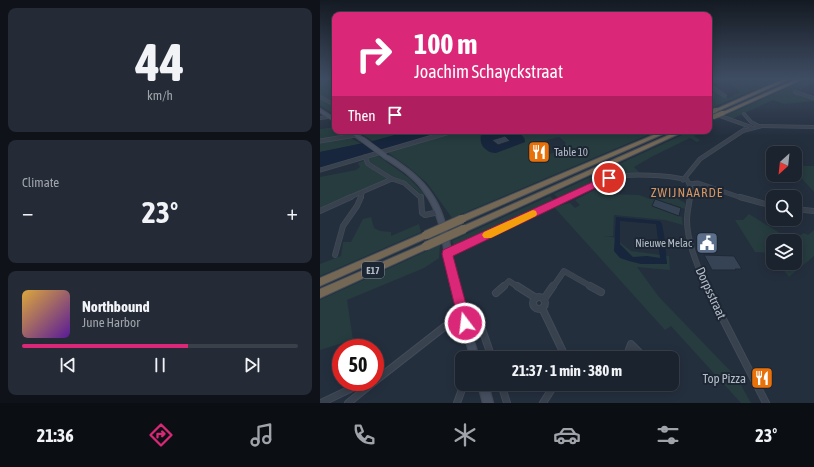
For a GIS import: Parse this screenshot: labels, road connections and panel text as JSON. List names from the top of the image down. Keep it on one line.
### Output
{"streets":{"highway":["E17"],"street":["Dorpsstraat"]},"districts":["ZWIJNAARDE"],"places":{"restaurant":["Table 10","Top Pizza"],"public building":["Nieuwe Melac"]},"north":"bottom left","page":{"tile":[["44","km/h"],"Climate"],"turn":["100 m","Joachim Schayckstraat"],"then":"Then","heat":["−","23°","+"],"song":["Northbound","June Harbor"],"limit":"50","trip":"21:37 · 1 min · 380 m","tabs":["21:36","23°"]}}
